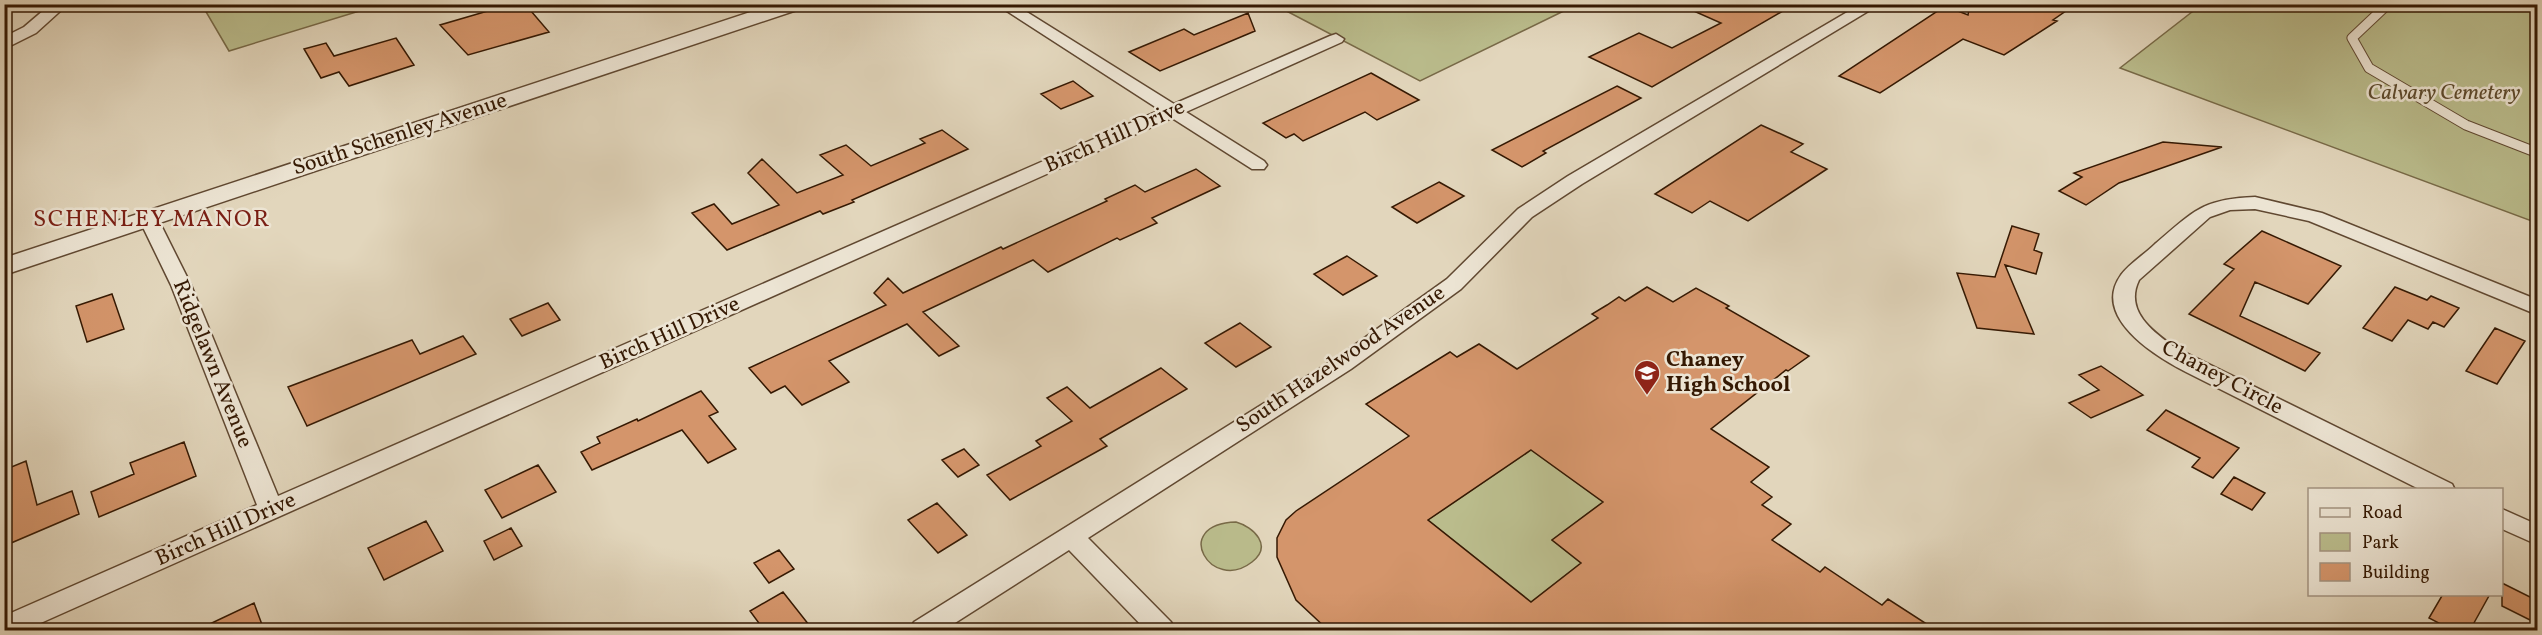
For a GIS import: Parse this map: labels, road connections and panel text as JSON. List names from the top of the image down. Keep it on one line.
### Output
{"streets":{"street":["South Schenley Avenue","Birch Hill Drive","South Hazelwood Avenue","Ridgelawn Avenue","Chaney Circle"]},"crossings":[["South Schenley Avenue","Ridgelawn Avenue"],["Birch Hill Drive","Ridgelawn Avenue"]],"districts":["SCHENLEY MANOR"],"parks":["Calvary Cemetery"],"places":{"school or university":["Chaney High School"]},"legend":["Road","Park","Building"]}
